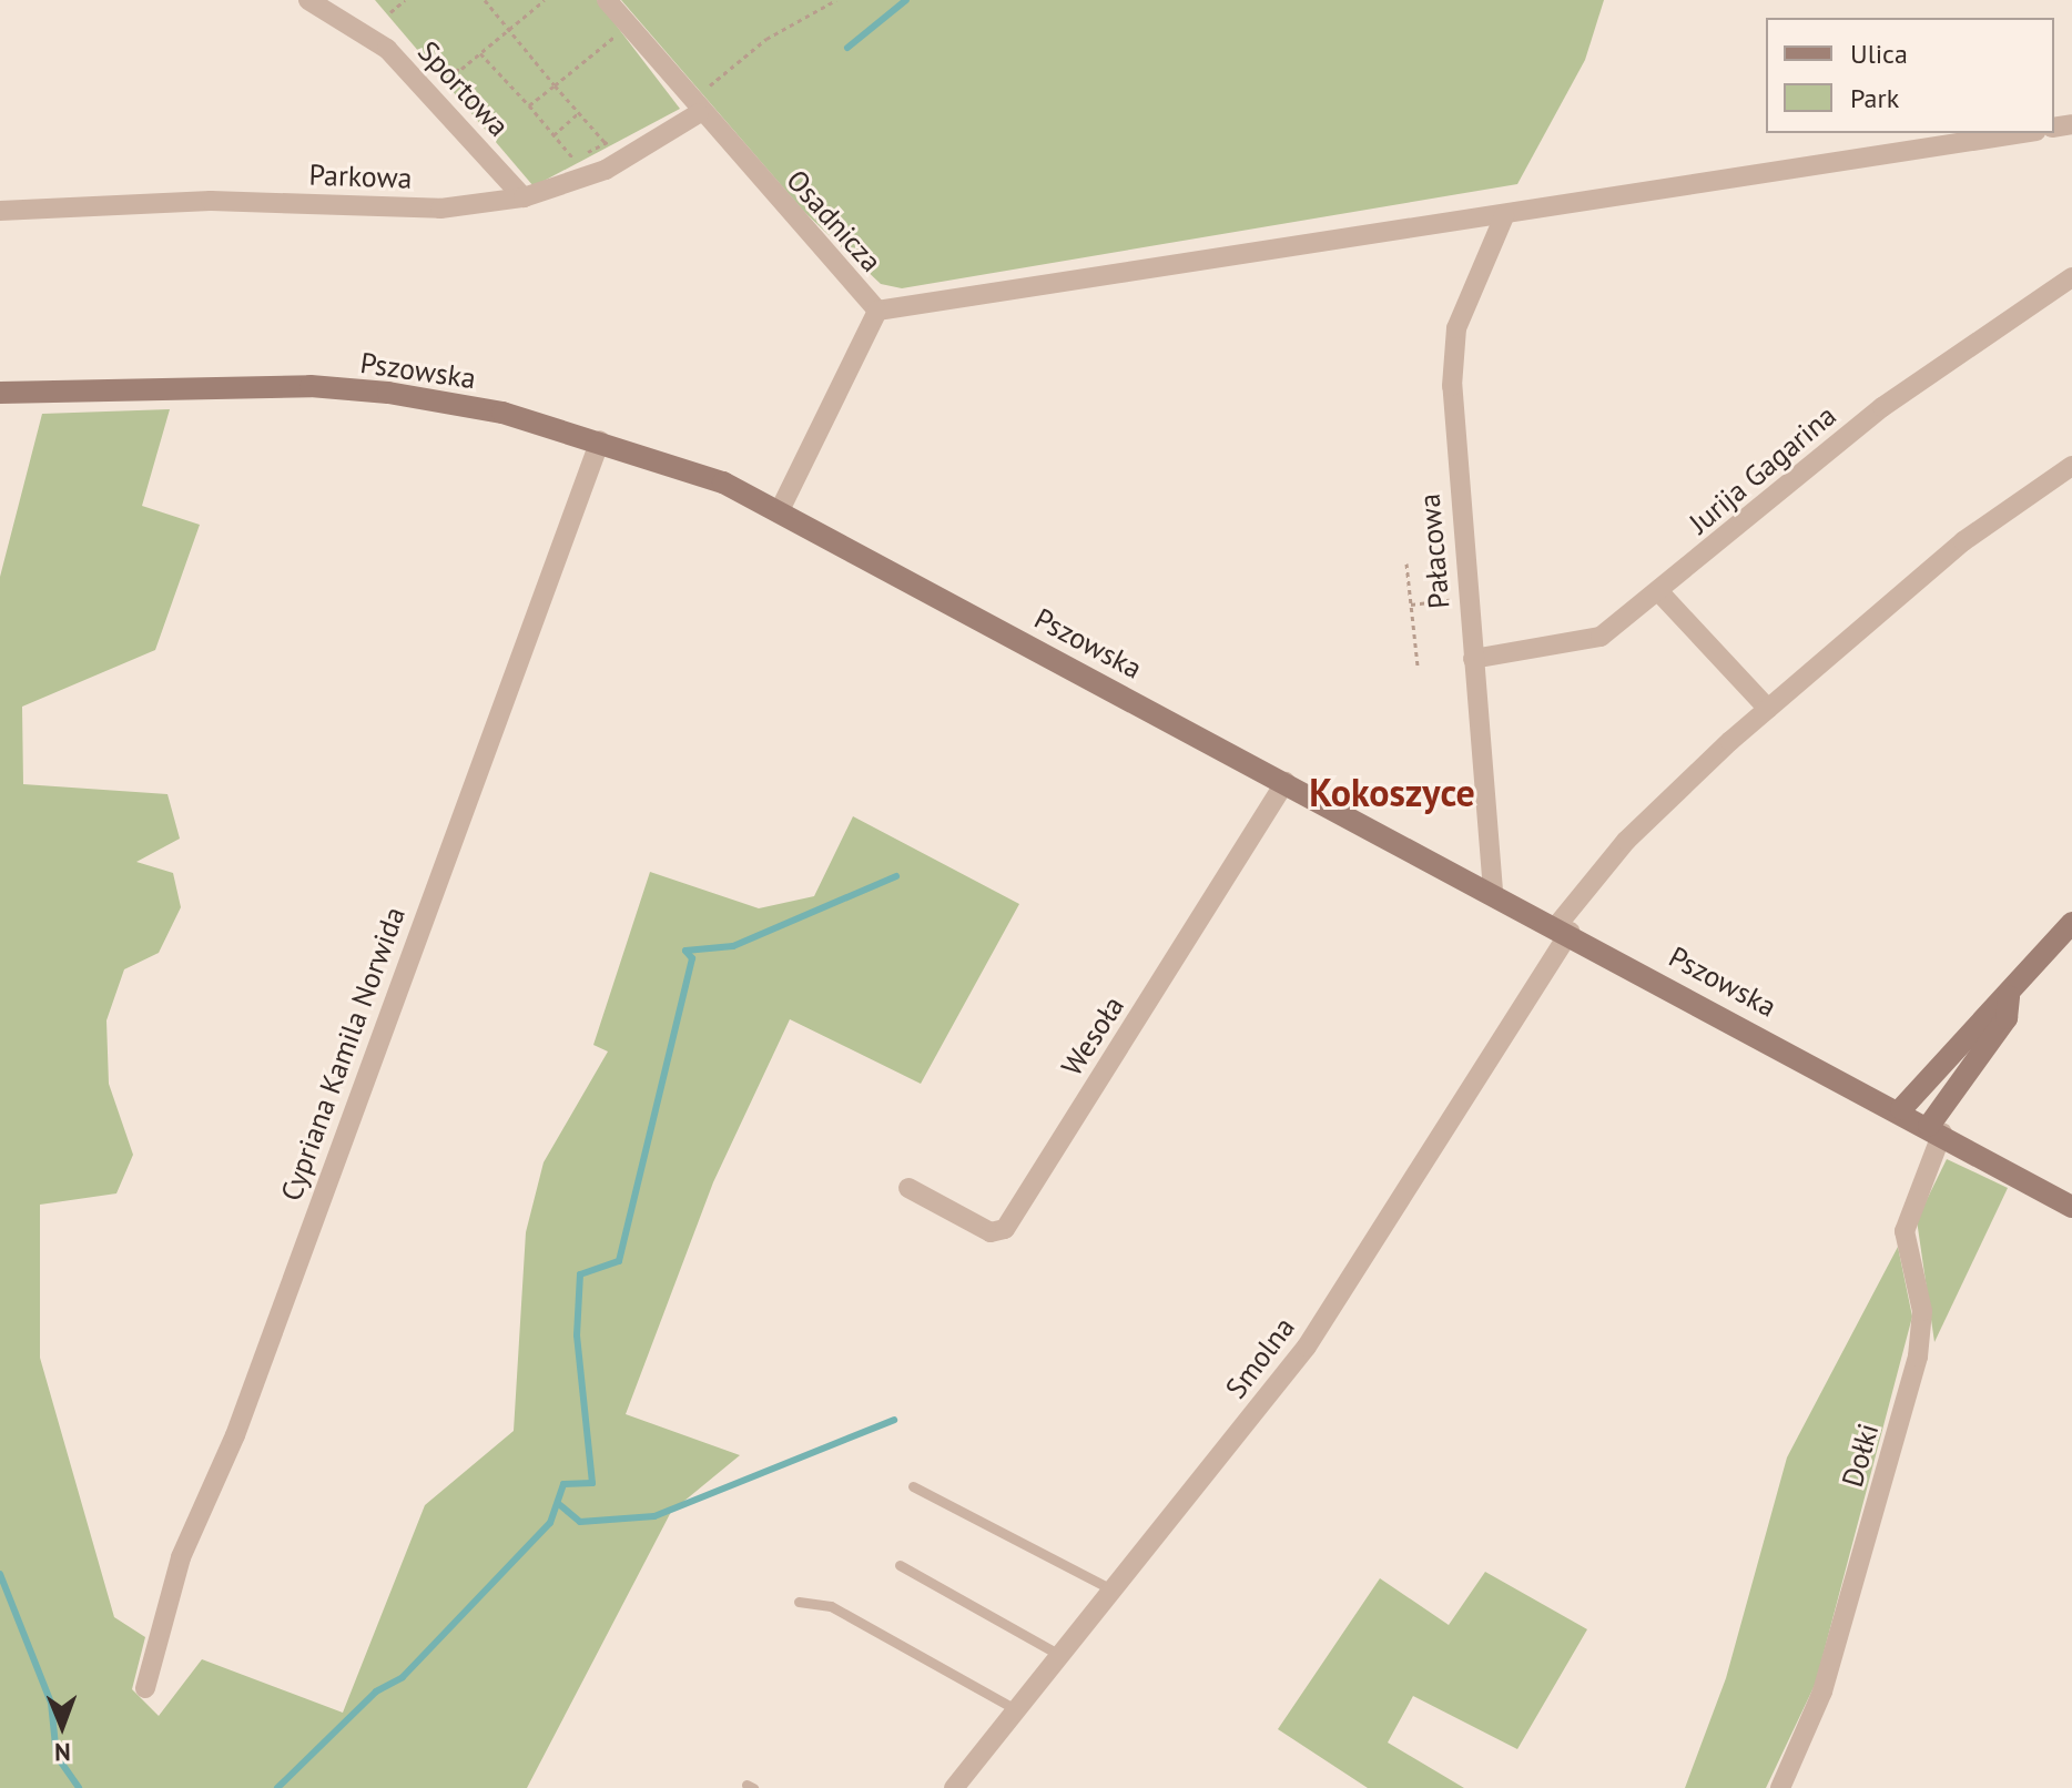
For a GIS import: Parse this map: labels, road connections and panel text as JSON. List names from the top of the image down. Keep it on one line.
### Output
{"streets":{"main road":["Pszowska"],"street":["Sportowa","Parkowa","Osadnicza","Jurija Gagarina","Pałacowa","Wesoła","Cypriana Kamila Norwida","Smolna","Dołki"]},"crossings":[["Sportowa","Parkowa"],["Parkowa","Osadnicza"],["Osadnicza","Pszowska"],["Pszowska","Pałacowa"],["Pszowska","Wesoła"],["Pszowska","Cypriana Kamila Norwida"],["Pszowska","Smolna"],["Pszowska","Dołki"],["Jurija Gagarina","Pałacowa"]],"districts":["Kokoszyce"],"legend":["Ulica","Park"],"north":"bottom"}
